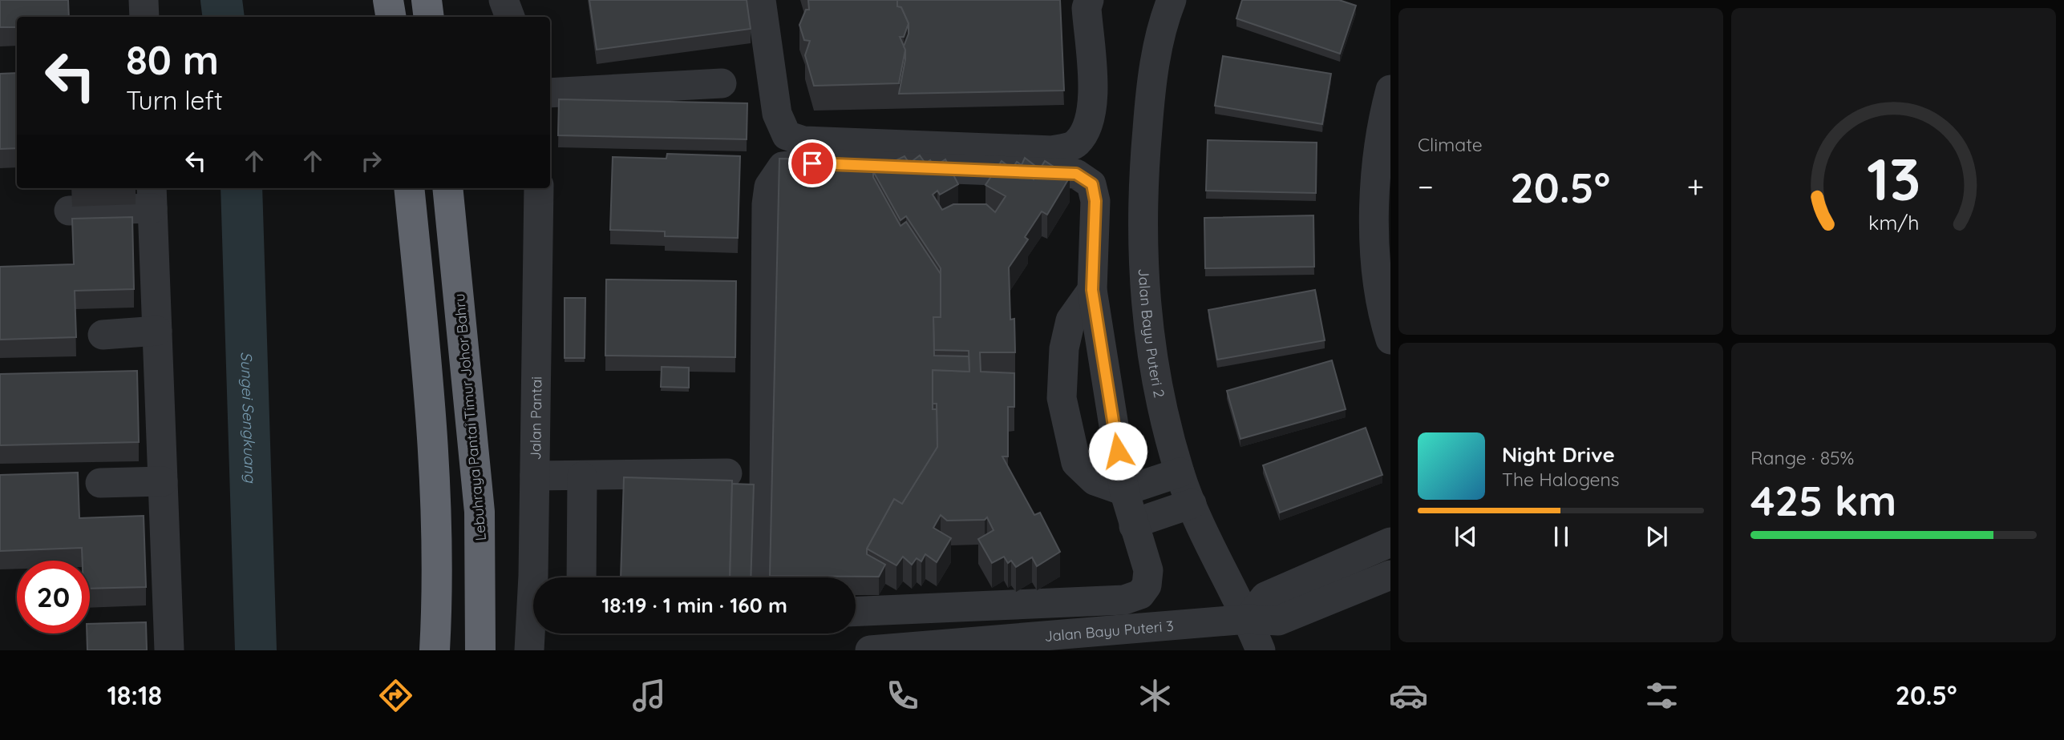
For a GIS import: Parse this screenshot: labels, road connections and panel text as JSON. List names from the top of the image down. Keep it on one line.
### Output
{"streets":{"highway":["Lebuhraya Pantai Timur Johor Bahru"],"street":["Jalan Bayu Puteri 2","Jalan Pantai","Jalan Bayu Puteri 3"]},"crossings":[["Jalan Bayu Puteri 2","Jalan Bayu Puteri 3"]],"water":["Sungei Sengkuang"],"page":{"tile":["Climate",["Range · 85%","425 km"]],"turn":["80 m","Turn left"],"heat":["−","20.5°","+"],"song":["Night Drive","The Halogens"],"limit":"20","trip":"18:19 · 1 min · 160 m","tabs":["18:18","20.5°"],"gauge":["13","km/h"]}}
